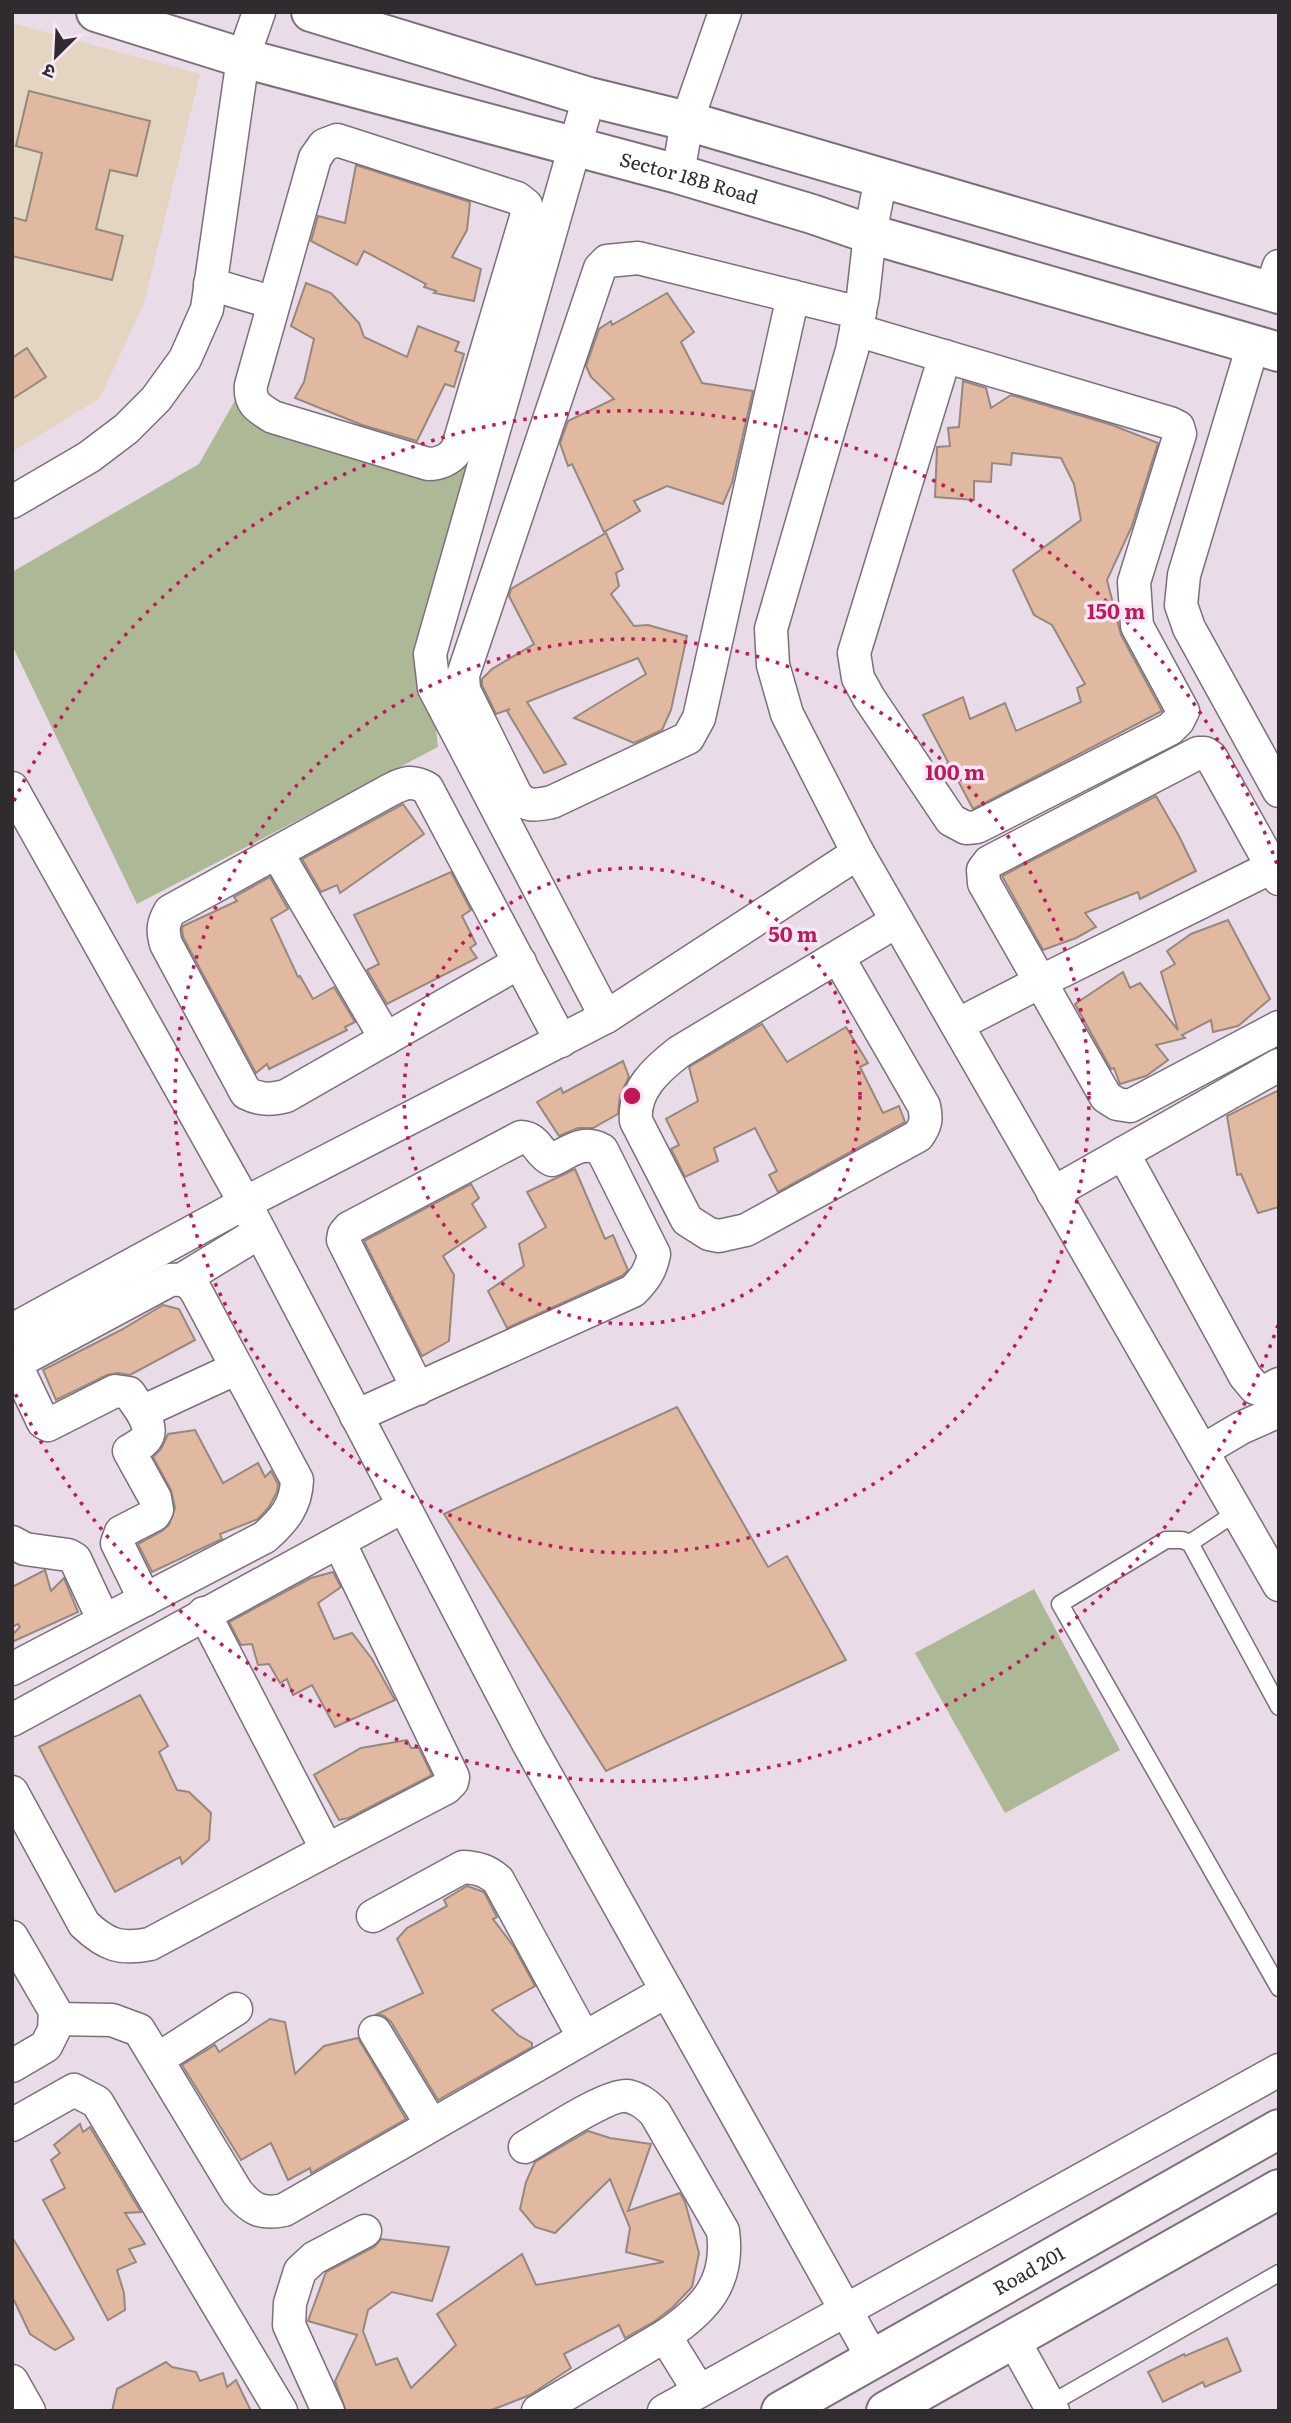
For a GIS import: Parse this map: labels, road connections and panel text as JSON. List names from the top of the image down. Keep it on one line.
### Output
{"streets":{"street":["Sector 18B Road","Road 201"]},"north":"bottom left","rings":["150 m","100 m","50 m"]}
